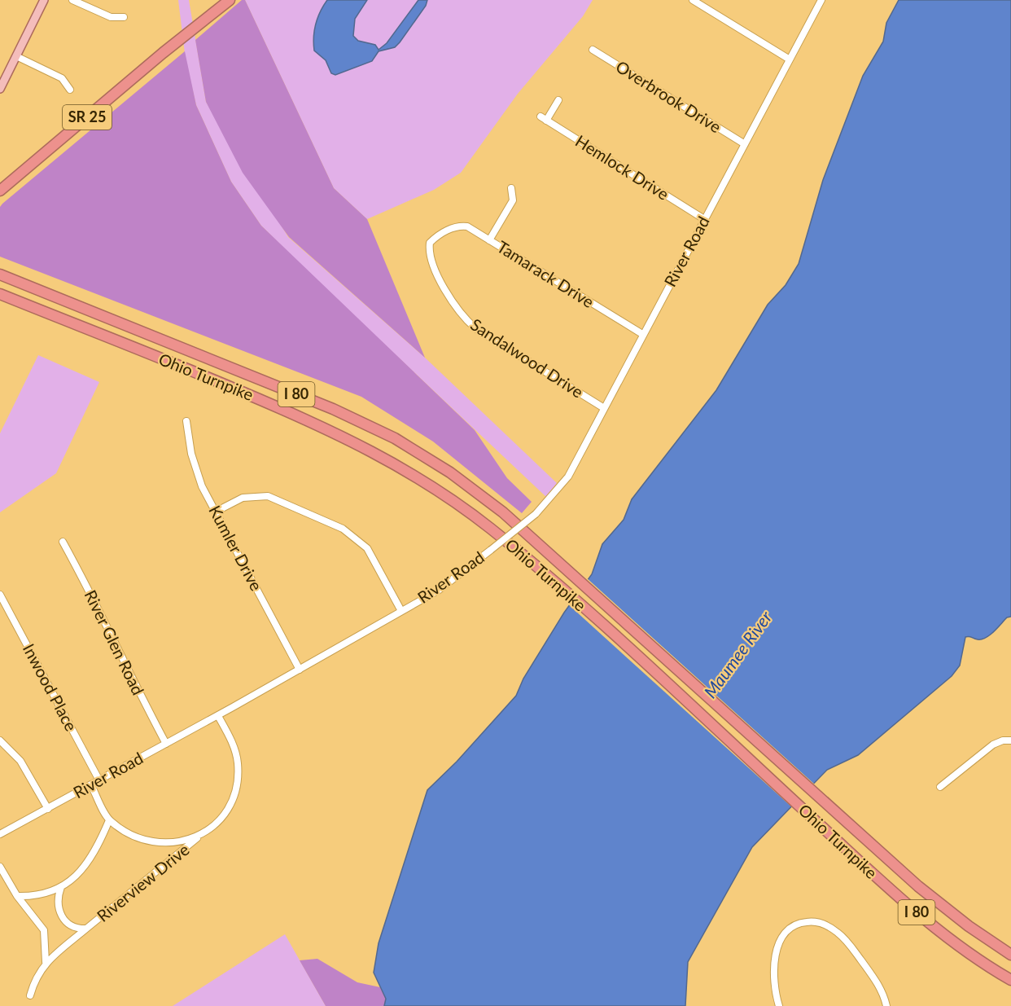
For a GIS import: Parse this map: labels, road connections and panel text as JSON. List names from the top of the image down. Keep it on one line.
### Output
{"streets":{"highway":["SR 25","Ohio Turnpike","I 80"],"street":["Overbrook Drive","Hemlock Drive","River Road","Tamarack Drive","Sandalwood Drive","Kumler Drive","River Glen Road","Inwood Place","Riverview Drive"]},"crossings":[["Overbrook Drive","River Road"],["Hemlock Drive","River Road"],["River Road","Tamarack Drive"],["River Road","Sandalwood Drive"],["River Road","Kumler Drive"],["River Road","River Glen Road"],["River Road","Inwood Place"],["River Road","Riverview Drive"],["Tamarack Drive","Sandalwood Drive"]],"water":["Maumee River"]}
